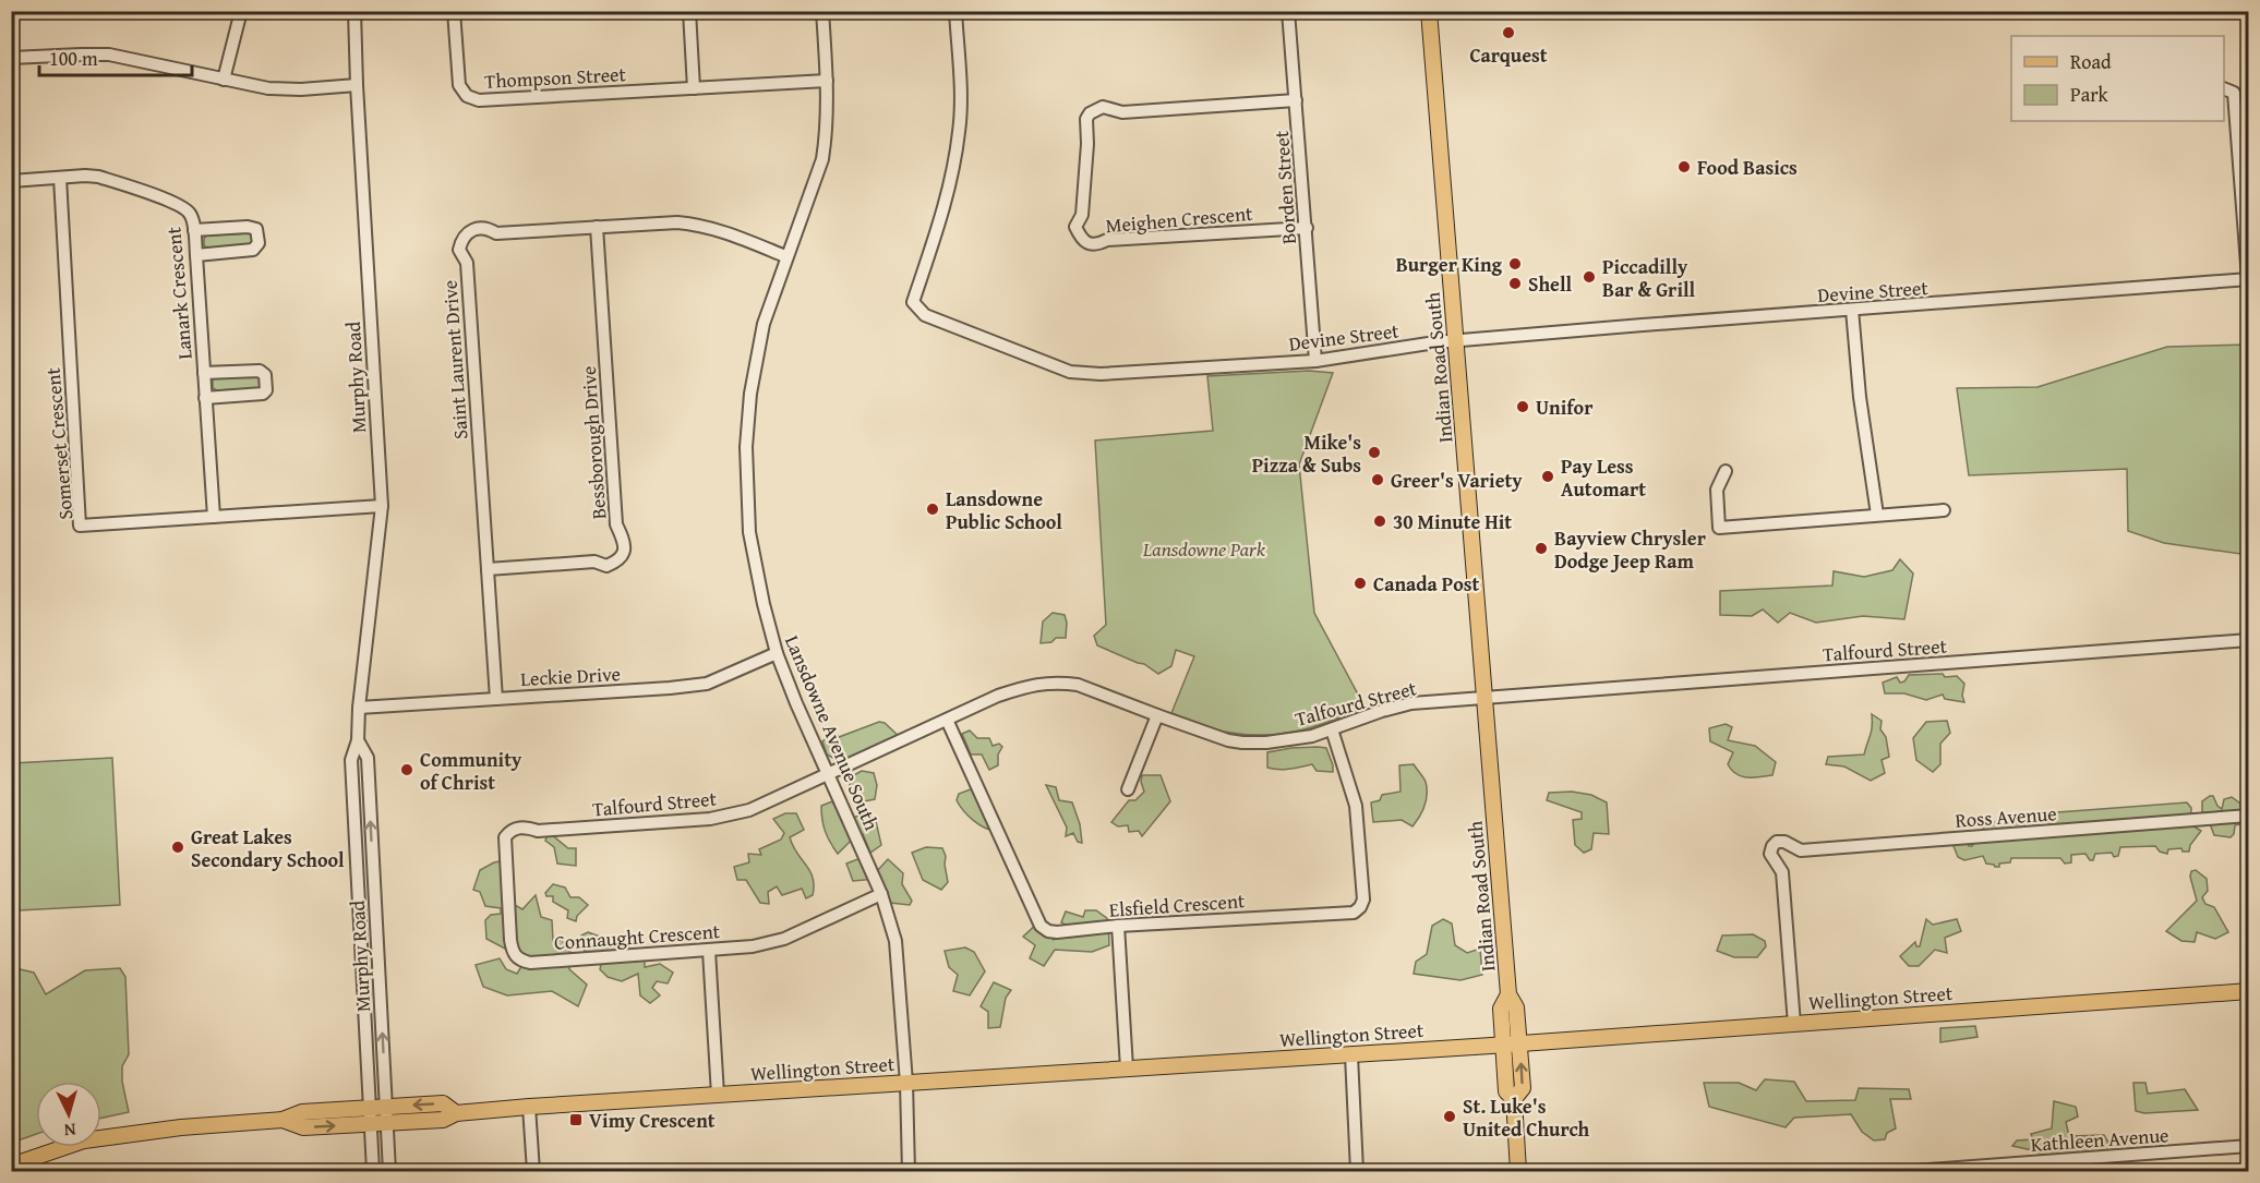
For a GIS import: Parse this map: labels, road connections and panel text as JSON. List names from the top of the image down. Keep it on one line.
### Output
{"streets":{"main road":["Indian Road South","Wellington Street"],"street":["Thompson Street","Borden Street","Meighen Crescent","Devine Street","Lanark Crescent","Saint Laurent Drive","Murphy Road","Bessborough Drive","Somerset Crescent","Talfourd Street","Leckie Drive","Lansdowne Avenue South","Ross Avenue","Elsfield Crescent","Connaught Crescent","Kathleen Avenue"]},"crossings":[["Thompson Street","Lansdowne Avenue South"],["Borden Street","Meighen Crescent"],["Borden Street","Devine Street"],["Devine Street","Indian Road South"],["Lanark Crescent","Somerset Crescent"],["Saint Laurent Drive","Bessborough Drive"],["Saint Laurent Drive","Leckie Drive"],["Saint Laurent Drive","Lansdowne Avenue South"],["Indian Road South","Talfourd Street"],["Indian Road South","Wellington Street"],["Murphy Road","Somerset Crescent"],["Murphy Road","Leckie Drive"],["Murphy Road","Wellington Street"],["Talfourd Street","Lansdowne Avenue South"],["Talfourd Street","Elsfield Crescent"],["Talfourd Street","Connaught Crescent"],["Leckie Drive","Lansdowne Avenue South"],["Lansdowne Avenue South","Connaught Crescent"],["Lansdowne Avenue South","Wellington Street"],["Ross Avenue","Wellington Street"]],"parks":["Lansdowne Park"],"places":{"other":["Carquest","Food Basics","Burger King","Piccadilly Bar & Grill","Shell","Unifor","Mike's Pizza & Subs","Pay Less Automart","Greer's Variety","Lansdowne Public School","30 Minute Hit","Bayview Chrysler Dodge Jeep Ram","Canada Post","Community of Christ","Great Lakes Secondary School","St. Luke's United Church"],"transit":["Vimy Crescent"]},"legend":["Road","Park"],"scale_bar":"100 m","north":"bottom"}
